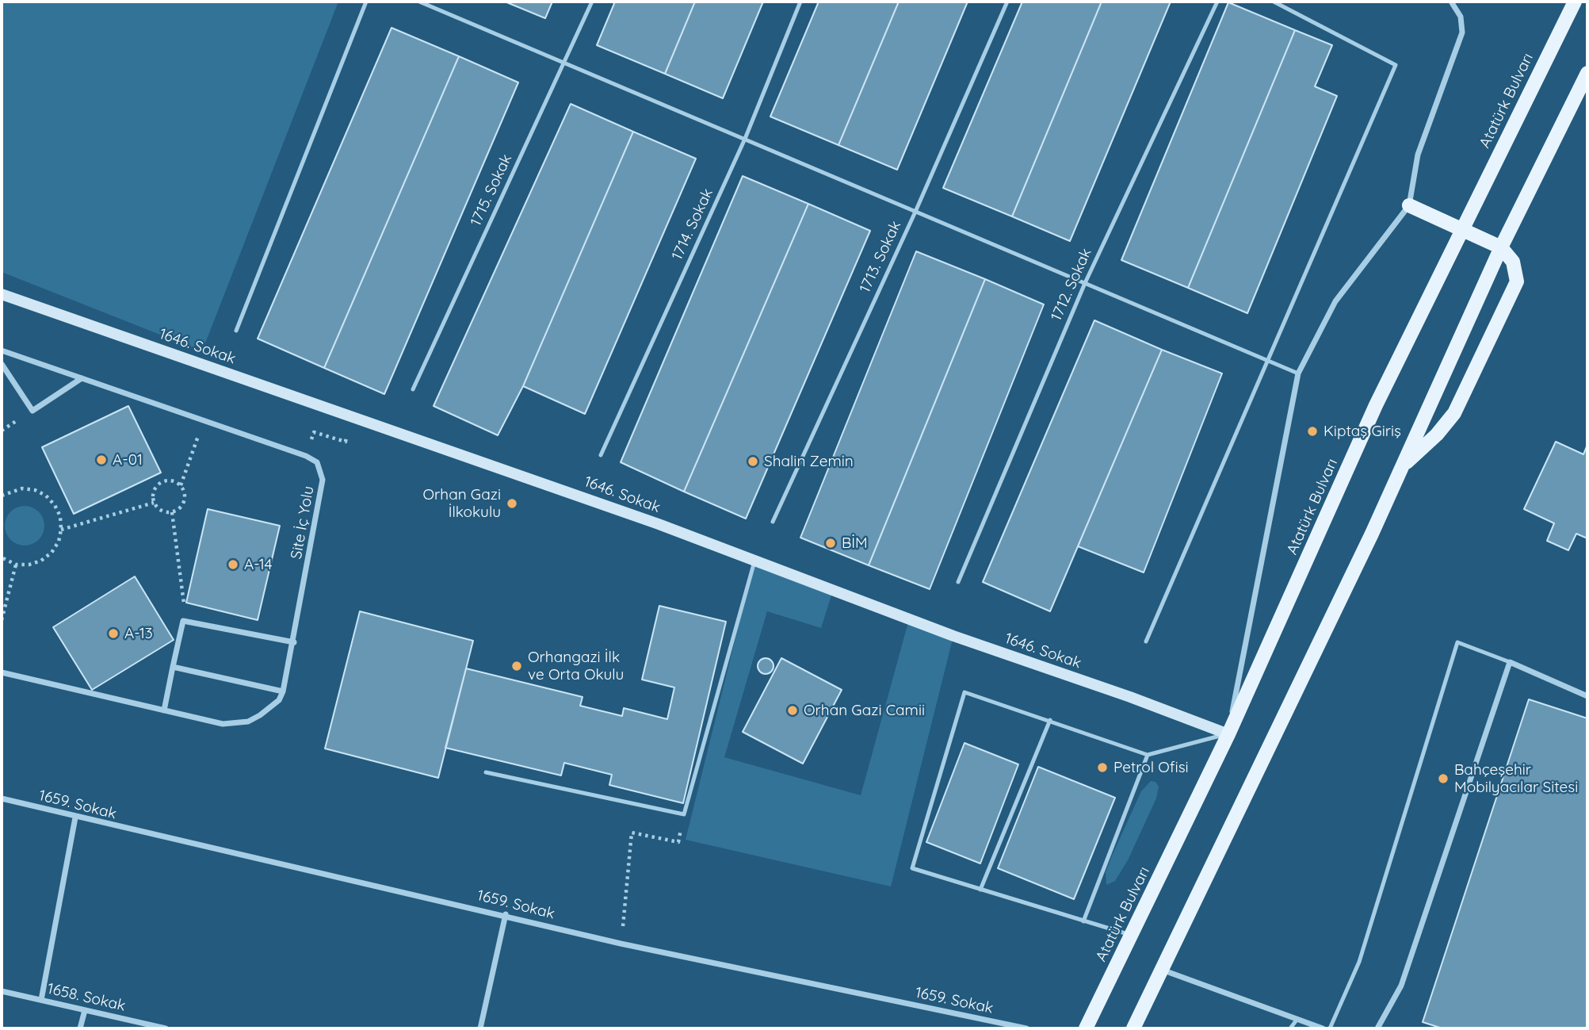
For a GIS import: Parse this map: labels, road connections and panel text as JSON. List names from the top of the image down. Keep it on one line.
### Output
{"streets":{"main road":["Atatürk Bulvarı"],"street":["1646. Sokak","Site İç Yolu","1659. Sokak","1658. Sokak"],"lane":["1715. Sokak","1714. Sokak","1713. Sokak","1712. Sokak"]},"crossings":[["Atatürk Bulvarı","1646. Sokak"]],"places":["Kiptaş Giriş","A-01","Shalin Zemin","Orhan Gazi İlkokulu","BİM","A-14","A-13","Orhangazi İlk ve Orta Okulu","Orhan Gazi Camii","Petrol Ofisi","Bahçeşehir Mobilyacılar Sitesi"]}
